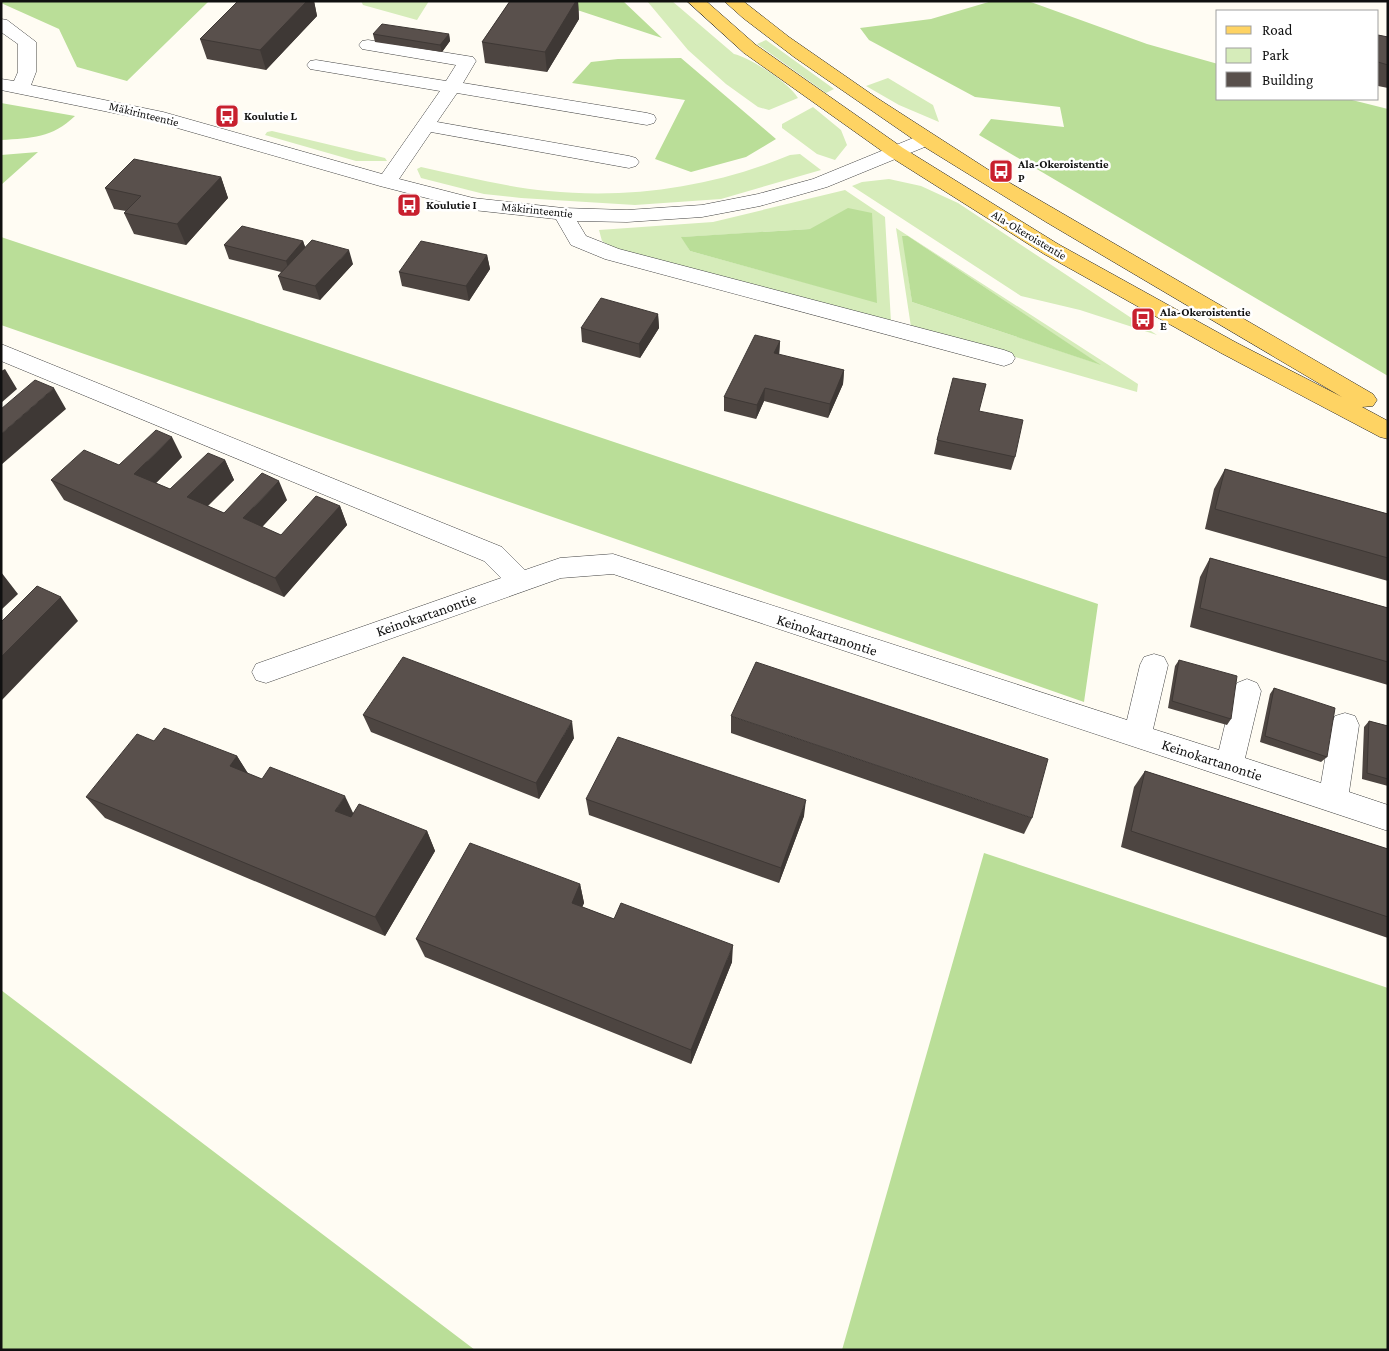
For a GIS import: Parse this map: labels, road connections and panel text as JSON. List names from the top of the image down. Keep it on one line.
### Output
{"streets":{"main road":["Ala-Okeroistentie"],"street":["Mäkirinteentie","Keinokartanontie"]},"crossings":[["Mäkirinteentie","Ala-Okeroistentie"]],"places":{"bus stop":["Koulutie L","Ala-Okeroistentie P","Koulutie I","Ala-Okeroistentie E"]},"legend":["Road","Park","Building"]}
